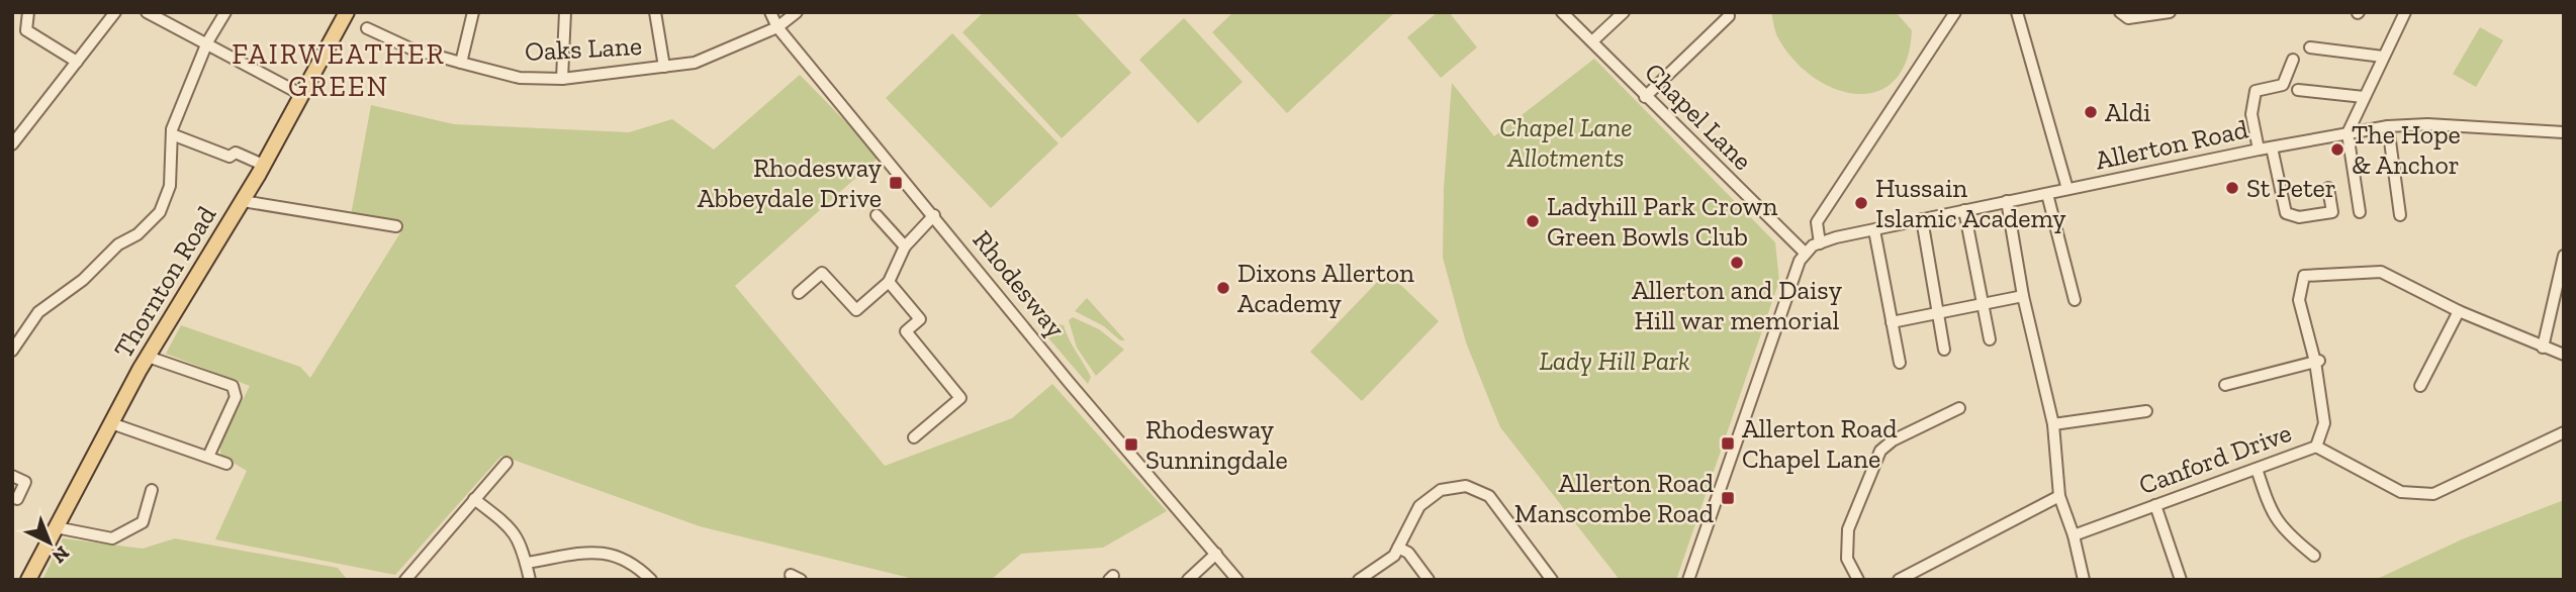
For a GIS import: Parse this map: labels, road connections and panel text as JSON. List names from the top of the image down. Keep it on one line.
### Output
{"streets":{"main road":["Thornton Road"],"street":["Oaks Lane","Chapel Lane","Allerton Road","Rhodesway","Canford Drive"]},"crossings":[["Oaks Lane","Rhodesway"],["Chapel Lane","Allerton Road"]],"districts":["FAIRWEATHER GREEN"],"parks":["Chapel Lane Allotments","Lady Hill Park"],"places":{"other":["Aldi","The Hope & Anchor","St Peter","Hussain Islamic Academy","Ladyhill Park Crown Green Bowls Club","Allerton and Daisy Hill war memorial","Dixons Allerton Academy"],"transit":["Rhodesway Abbeydale Drive","Allerton Road Chapel Lane","Rhodesway Sunningdale","Allerton Road Manscombe Road"]},"north":"bottom right"}
